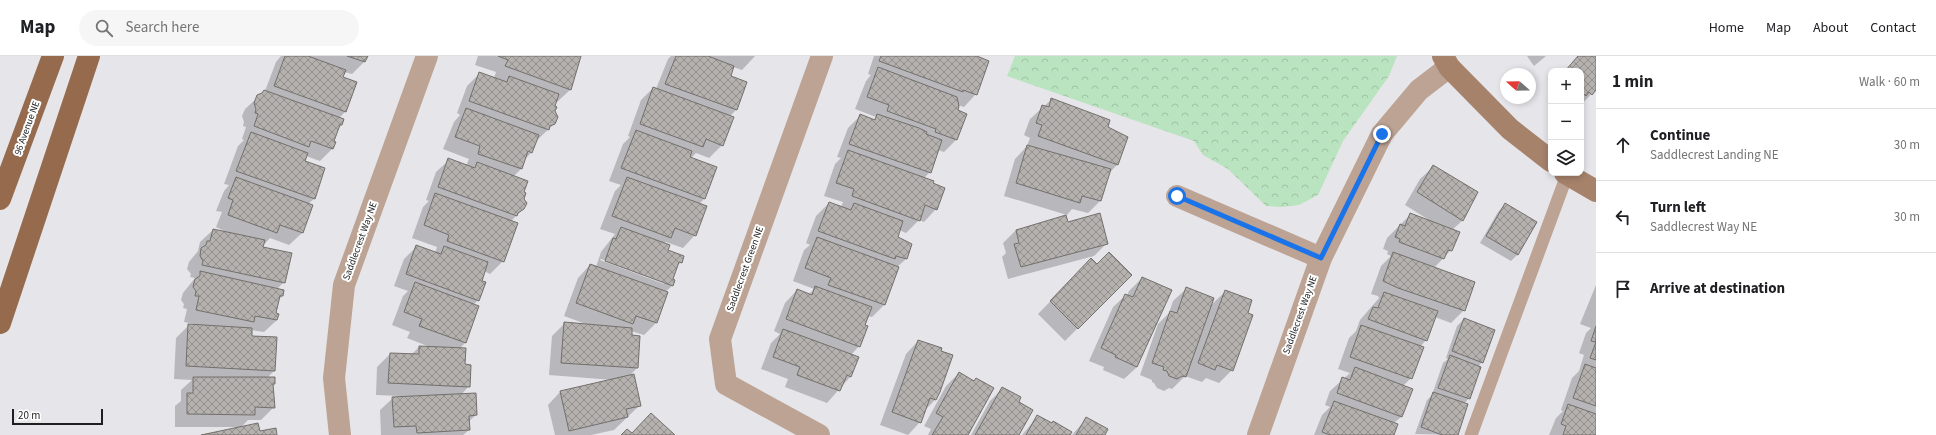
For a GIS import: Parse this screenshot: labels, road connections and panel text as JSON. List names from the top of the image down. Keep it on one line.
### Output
{"streets":{"main road":["96 Avenue NE"],"street":["Saddlecrest Way NE","Saddlecrest Green NE"]},"scale_bar":"20 m","north":"left","page":{"header":"Map","search":"Search here","nav":["Home","Map","About","Contact"],"heading":["1 min","Walk · 60 m"],"map_buttons":["+","−"],"list":[["Continue","Saddlecrest Landing NE","30 m"],["Turn left","Saddlecrest Way NE","30 m"],"Arrive at destination"],"scale":"20 m"}}
